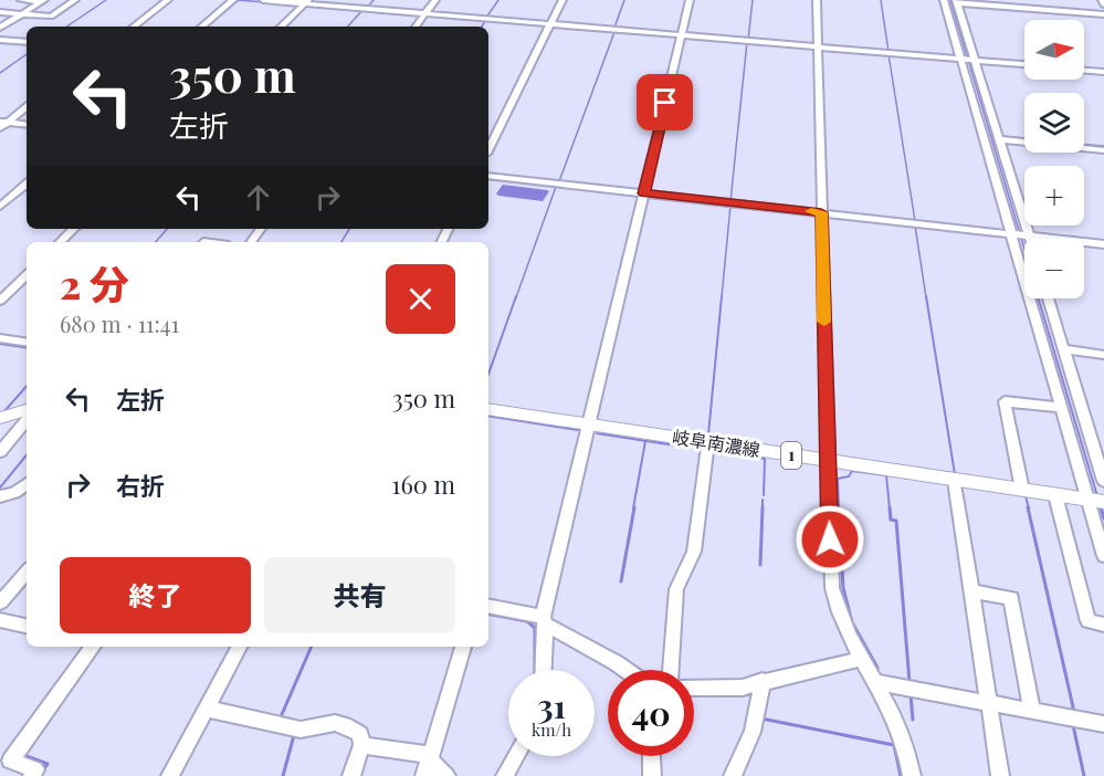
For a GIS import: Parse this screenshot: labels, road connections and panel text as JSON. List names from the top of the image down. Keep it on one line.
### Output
{"streets":{"main road":["岐阜南濃線","1"]},"north":"right","page":{"map_buttons":["+","−"],"turn":["350 m","左折"],"heading":["2 分","680 m · 11:41"],"list":[{"name":"左折","value":"350 m"},{"name":"右折","value":"160 m"}],"buttons":["終了","共有"],"speed":"31 km/h","limit":"40"}}
